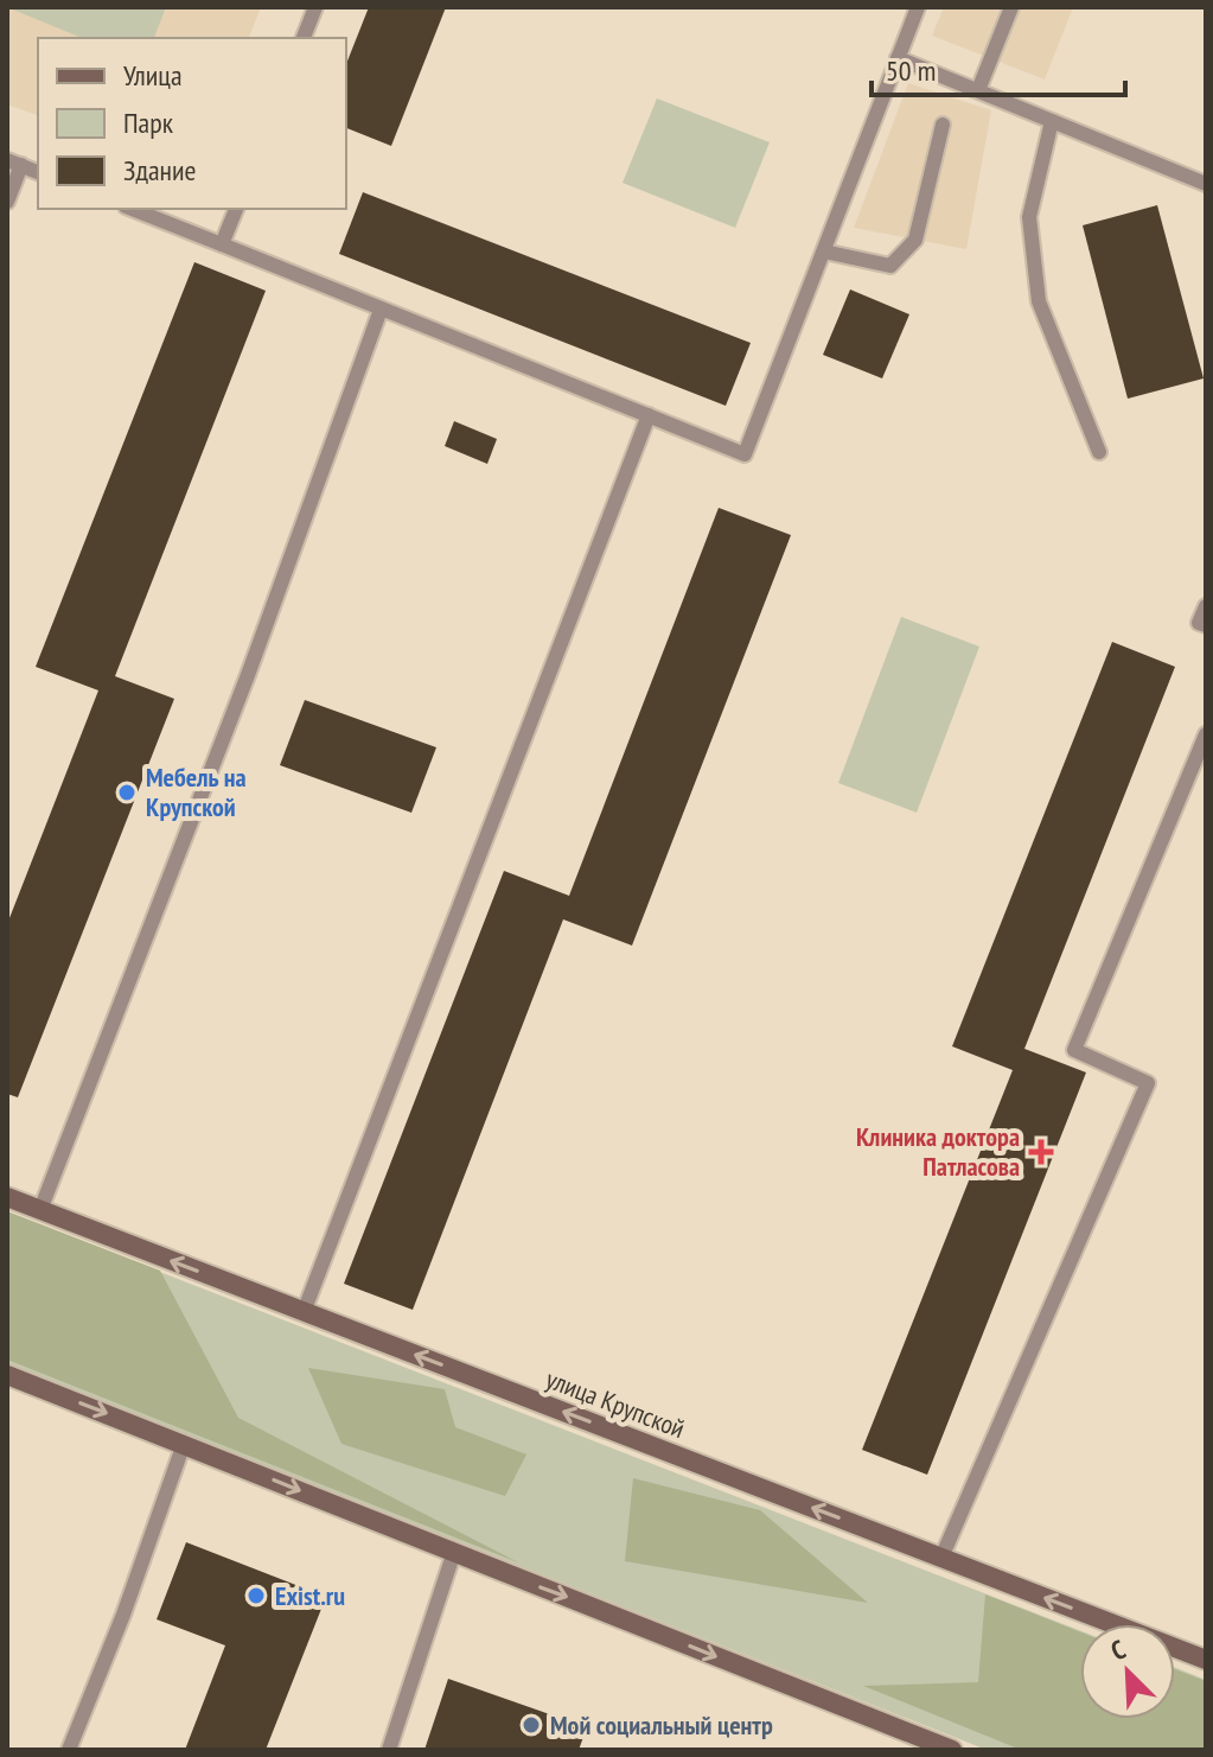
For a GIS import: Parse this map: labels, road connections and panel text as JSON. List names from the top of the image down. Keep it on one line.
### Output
{"streets":{"street":["улица Крупской"]},"places":{"other":["Мебель на Крупской","Exist.ru","Мой социальный центр"],"health":["Клиника доктора Патласова"]},"legend":["Улица","Парк","Здание"],"scale_bar":"50 m","north":"top left"}
